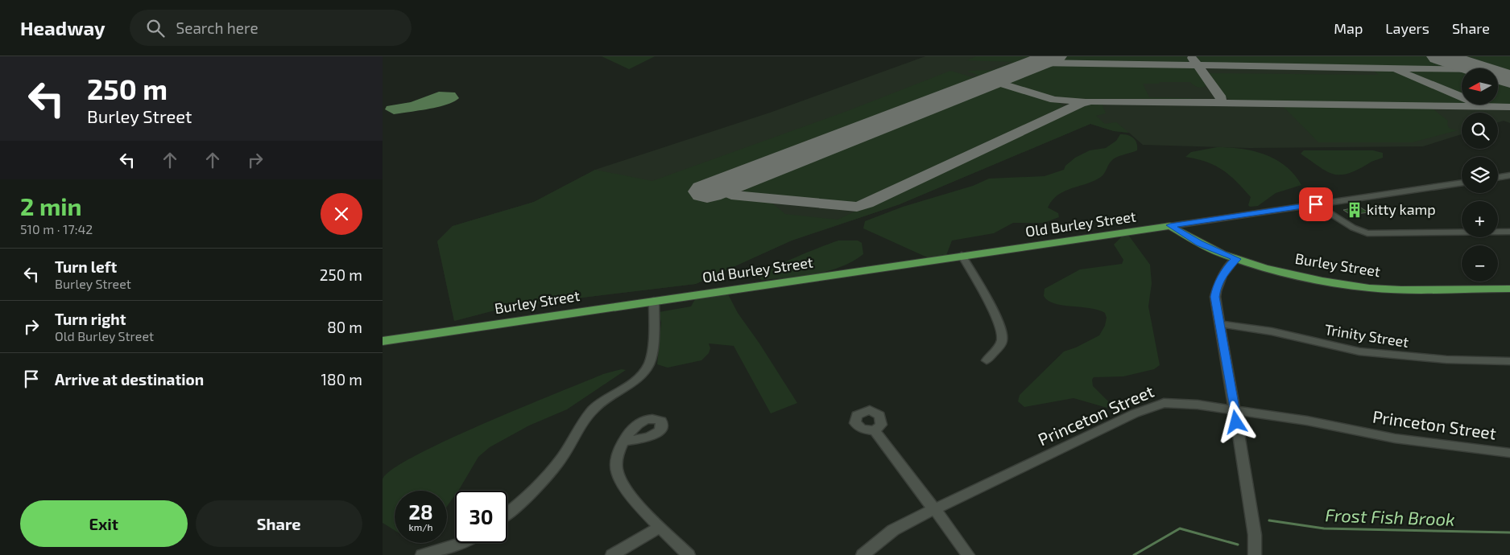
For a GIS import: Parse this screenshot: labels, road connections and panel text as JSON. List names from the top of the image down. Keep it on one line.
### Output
{"streets":{"main road":["Old Burley Street","Burley Street"],"street":["Trinity Street","Princeton Street"]},"crossings":[["Old Burley Street","Burley Street"]],"water":["Frost Fish Brook"],"places":{"building":["kitty kamp"]},"north":"left","page":{"header":"Headway","search":"Search here","nav":["Map","Layers","Share"],"turn":["250 m","Burley Street"],"map_buttons":["+","−"],"heading":["2 min","510 m · 17:42"],"list":[{"name":"Turn left","note":"Burley Street","value":"250 m"},{"name":"Turn right","note":"Old Burley Street","value":"80 m"},{"name":"Arrive at destination","value":"180 m"}],"speed":"28 km/h","limit":"30","buttons":["Exit","Share"]}}
